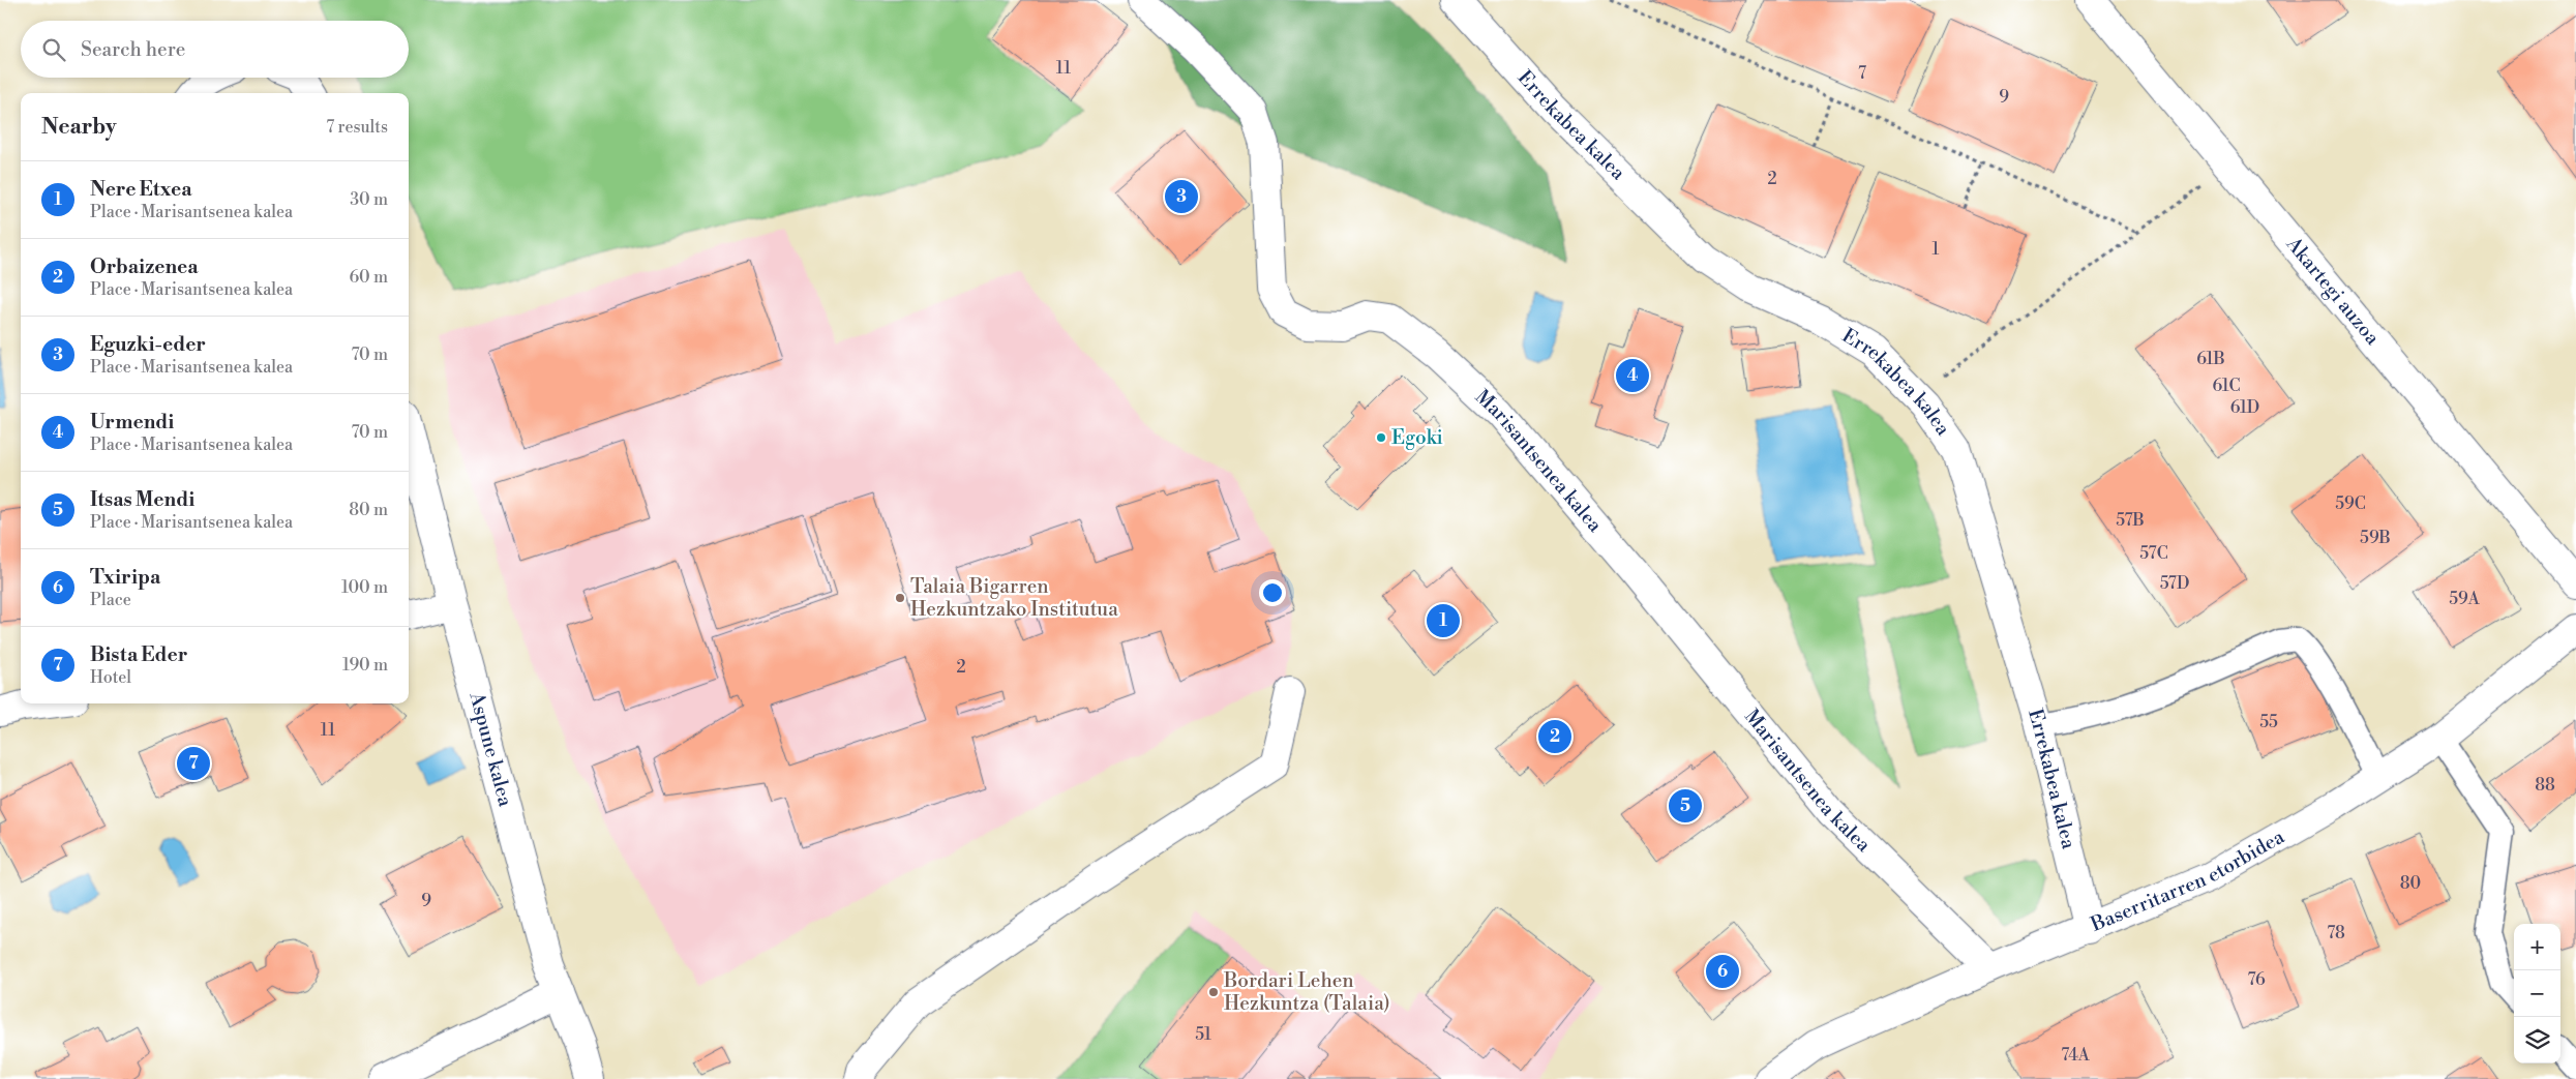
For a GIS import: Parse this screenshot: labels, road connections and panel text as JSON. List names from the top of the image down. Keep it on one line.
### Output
{"streets":{"street":["Errekabea kalea","Akartegi auzoa","Marisantsenea kalea","Aspune kalea","Baserritarren etorbidea"]},"crossings":[["Errekabea kalea","Baserritarren etorbidea"],["Marisantsenea kalea","Baserritarren etorbidea"]],"places":["Egoki","Talaia Bigarren Hezkuntzako Institutua","Bordari Lehen Hezkuntza (Talaia)"],"house_numbers":["11","7","9","2","1","61B","61C","61D","59C","57B","59B","57C","57D","59A","2","55","11","88","80","9","78","76","51","74A"],"page":{"search":"Search here","heading":["Nearby","7 results"],"list":[{"mark":"1","name":"Nere Etxea","note":"Place · Marisantsenea kalea","value":"30 m"},{"mark":"2","name":"Orbaizenea","note":"Place · Marisantsenea kalea","value":"60 m"},{"mark":"3","name":"Eguzki-eder","note":"Place · Marisantsenea kalea","value":"70 m"},{"mark":"4","name":"Urmendi","note":"Place · Marisantsenea kalea","value":"70 m"},{"mark":"5","name":"Itsas Mendi","note":"Place · Marisantsenea kalea","value":"80 m"},{"mark":"6","name":"Txiripa","note":"Place","value":"100 m"},{"mark":"7","name":"Bista Eder","note":"Hotel","value":"190 m"}],"pins":["3","4","1","2","7","5","6"],"map_buttons":["+","−"]}}
